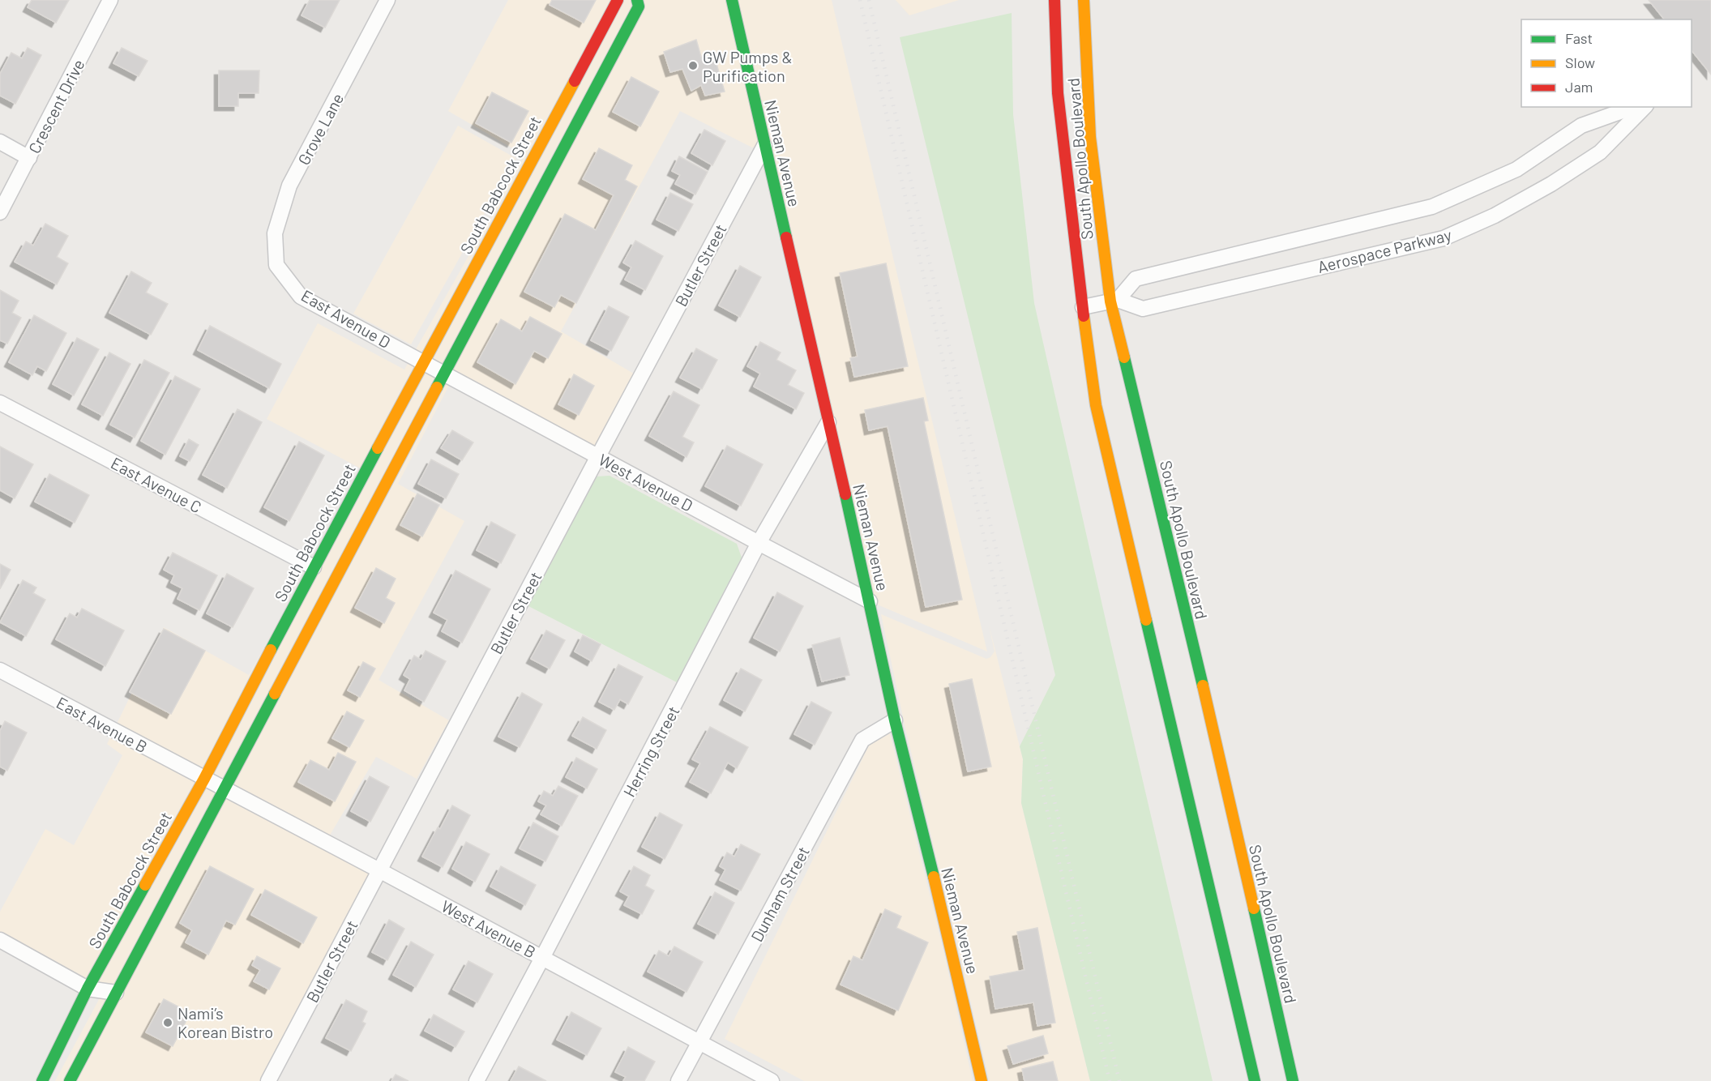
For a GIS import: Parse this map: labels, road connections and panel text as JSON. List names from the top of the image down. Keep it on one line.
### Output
{"streets":{"street":["Crescent Drive","Grove Lane","Nieman Avenue","South Apollo Boulevard","South Babcock Street","Aerospace Parkway","Butler Street","East Avenue D","West Avenue D","East Avenue C","East Avenue B","Herring Street","Dunham Street","West Avenue B"]},"crossings":[["Grove Lane","East Avenue D"],["Nieman Avenue","Butler Street"],["Nieman Avenue","West Avenue D"],["Nieman Avenue","Herring Street"],["Nieman Avenue","Dunham Street"],["South Apollo Boulevard","Aerospace Parkway"],["South Babcock Street","East Avenue D"],["South Babcock Street","West Avenue D"],["South Babcock Street","East Avenue C"],["South Babcock Street","East Avenue B"],["South Babcock Street","West Avenue B"],["Butler Street","West Avenue D"],["Butler Street","West Avenue B"],["East Avenue D","West Avenue D"],["West Avenue D","Herring Street"],["East Avenue B","West Avenue B"],["Herring Street","West Avenue B"],["Dunham Street","West Avenue B"]],"places":["GW Pumps & Purification","Nami’s Korean Bistro"],"legend":["Fast","Slow","Jam"]}
